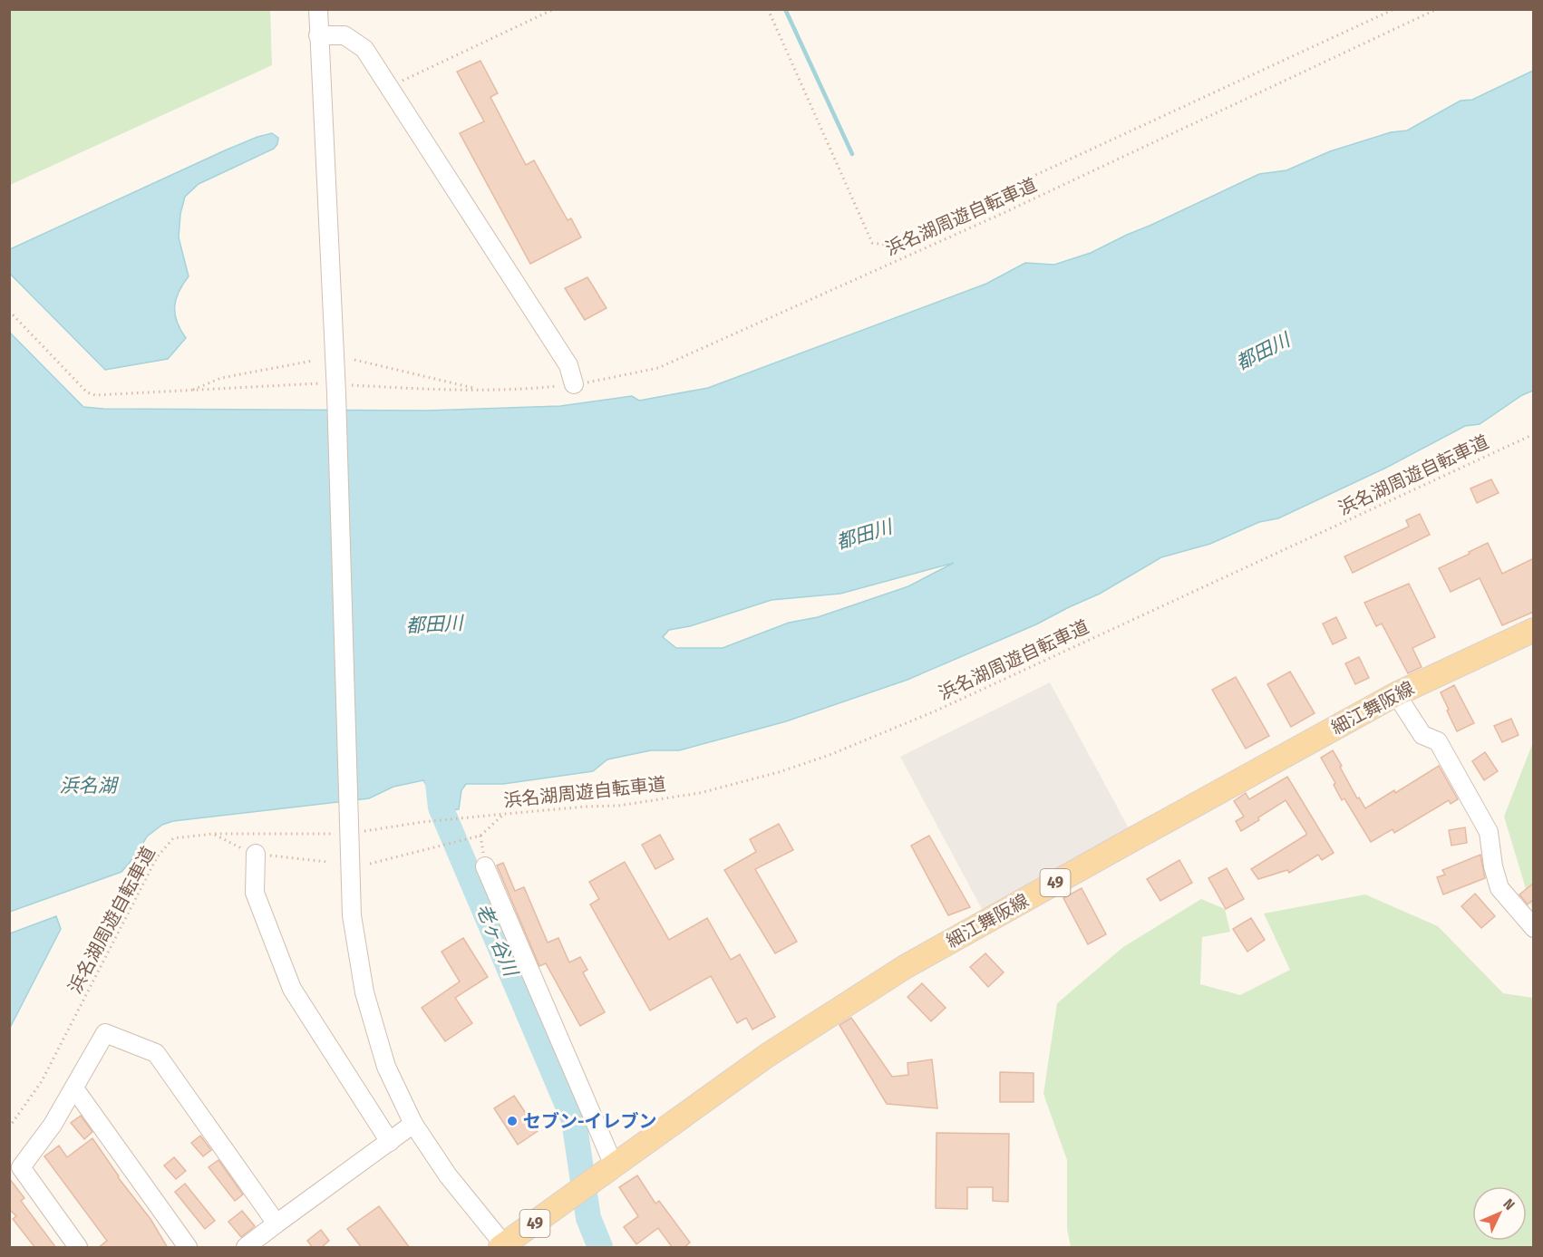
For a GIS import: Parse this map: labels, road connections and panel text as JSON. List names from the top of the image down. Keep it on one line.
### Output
{"streets":{"main road":["細江舞阪線","49"],"path":["浜名湖周遊自転車道"]},"water":["都田川","浜名湖","老ヶ谷川"],"places":["セブン-イレブン"],"north":"top right"}
